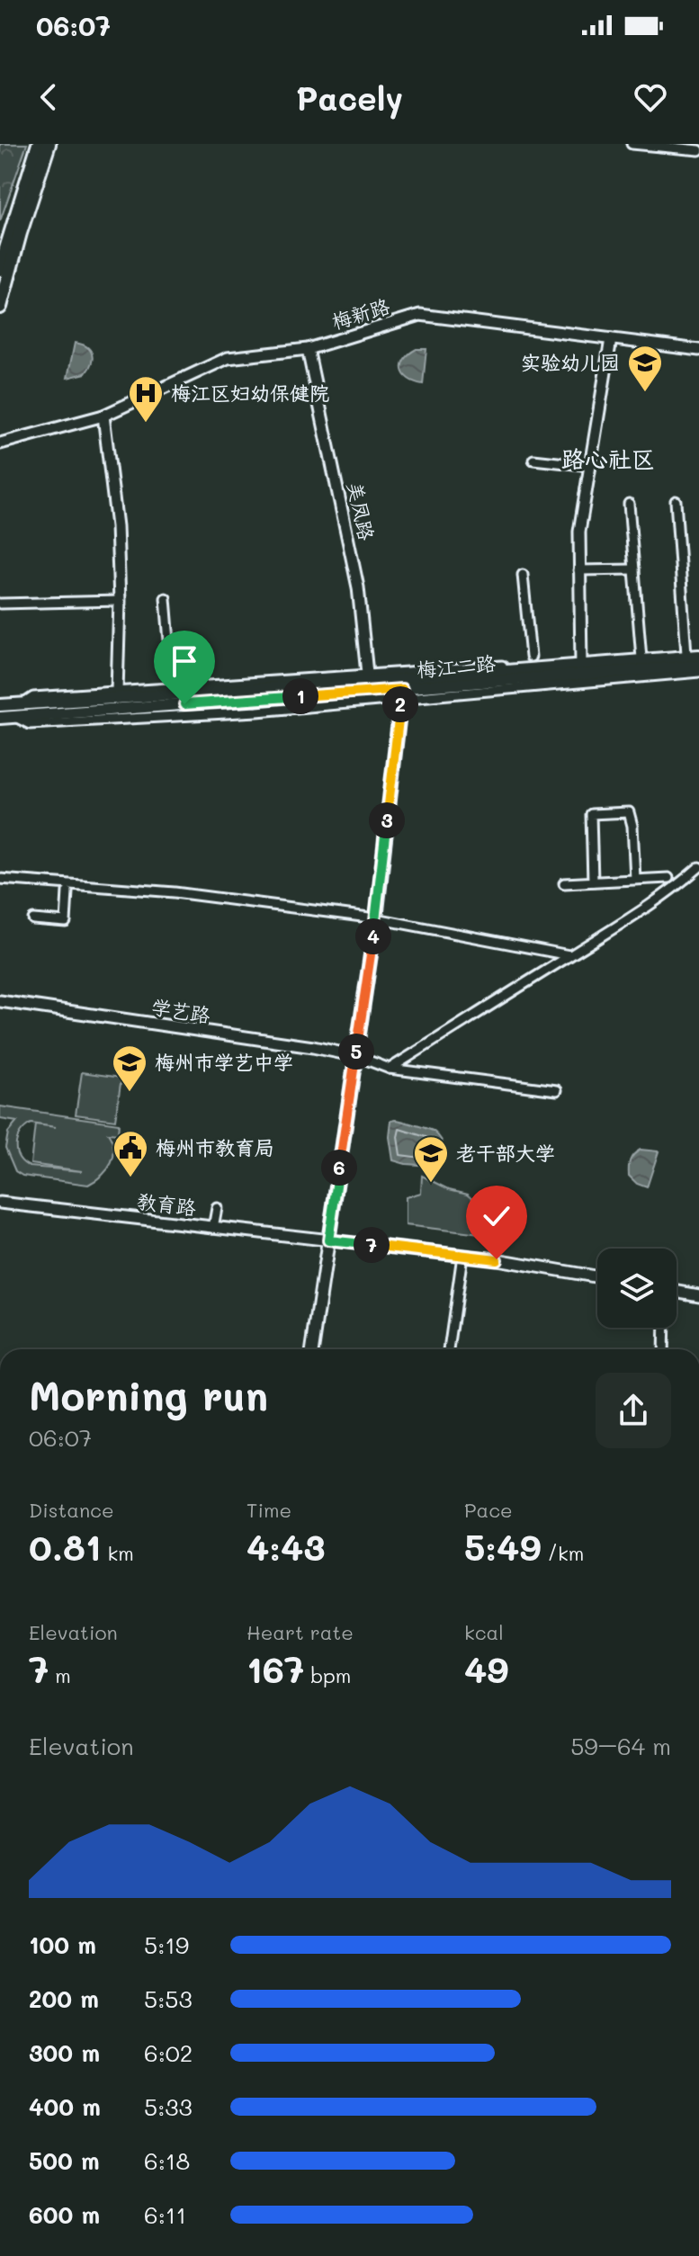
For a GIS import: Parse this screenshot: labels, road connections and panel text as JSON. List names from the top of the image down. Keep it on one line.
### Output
{"streets":{"main road":["梅江二路"],"street":["梅新路","美凤路","学艺路","教育路"]},"crossings":[["梅新路","美凤路"],["美凤路","梅江二路"]],"districts":["路心社区"],"places":{"school or university":["实验幼儿园","梅州市学艺中学","老干部大学"],"hospital":["梅江区妇幼保健院"],"public building":["梅州市教育局"]},"page":{"status":"06:07","header":"Pacely","pins":["1","2","3","4","5","6","7"],"heading":["Morning run","06:07"],"stats":[["Distance","0.81 km"],["Time","4:43"],["Pace","5:49 /km"],["Elevation","7 m"],["Heart rate","167 bpm"],["kcal","49"]],"chart":["Elevation","59–64 m"],"list":[{"name":"100 m","note":"5:19"},{"name":"200 m","note":"5:53"},{"name":"300 m","note":"6:02"},{"name":"400 m","note":"5:33"},{"name":"500 m","note":"6:18"},{"name":"600 m","note":"6:11"}]}}
